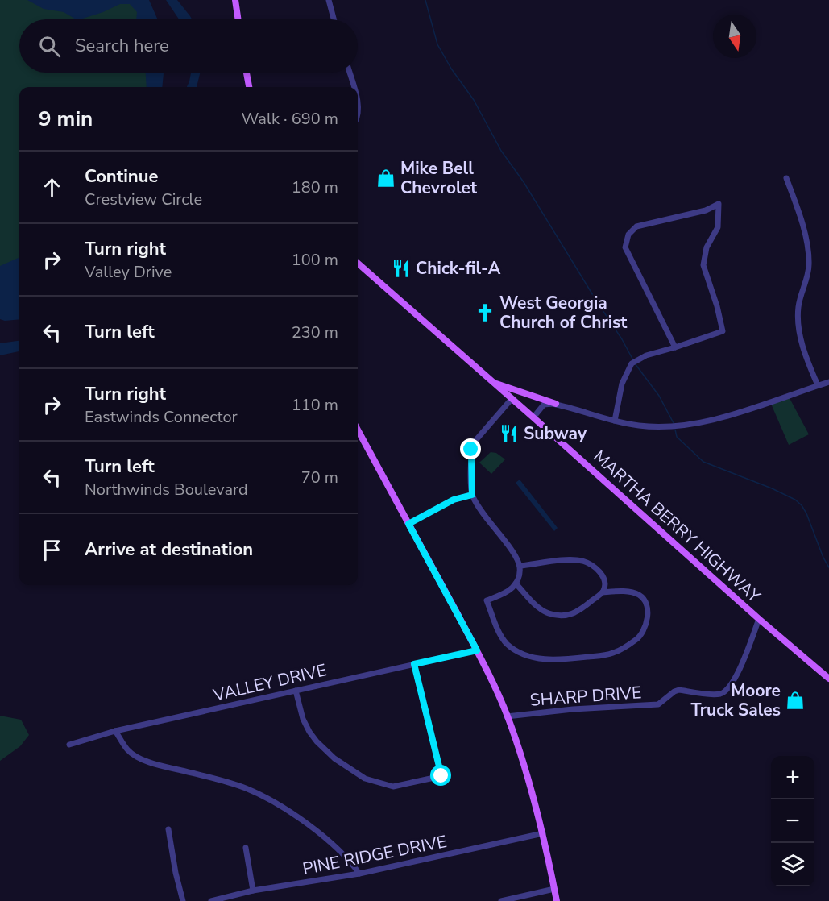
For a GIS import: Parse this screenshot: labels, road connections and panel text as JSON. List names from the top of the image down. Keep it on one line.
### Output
{"streets":{"main road":["MARTHA BERRY HIGHWAY"],"street":["VALLEY DRIVE","SHARP DRIVE","PINE RIDGE DRIVE"]},"crossings":[["MARTHA BERRY HIGHWAY","SHARP DRIVE"]],"places":{"shop":["Mike Bell Chevrolet","Moore Truck Sales"],"restaurant":["Chick-fil-A","Subway"],"church":["West Georgia Church of Christ"]},"north":"bottom","page":{"search":"Search here","heading":["9 min","Walk · 690 m"],"list":[["Continue","Crestview Circle","180 m"],["Turn right","Valley Drive","100 m"],["Turn left","230 m"],["Turn right","Eastwinds Connector","110 m"],["Turn left","Northwinds Boulevard","70 m"],"Arrive at destination"],"map_buttons":["+","−"]}}
